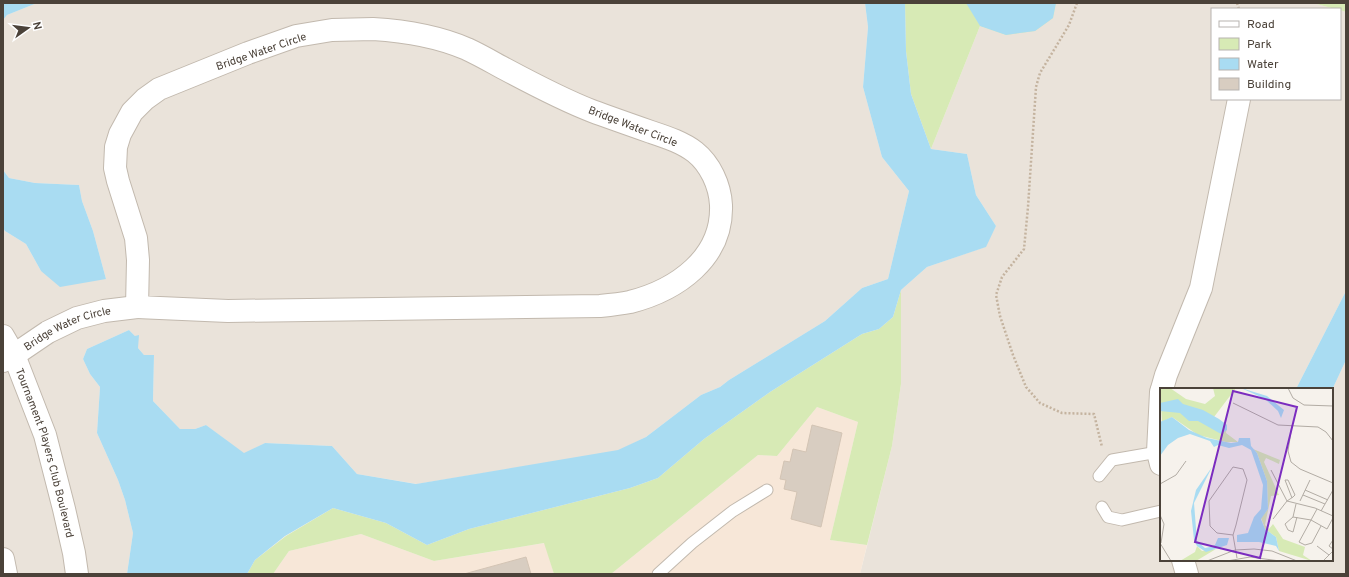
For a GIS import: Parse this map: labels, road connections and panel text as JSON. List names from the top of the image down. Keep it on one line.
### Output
{"streets":{"street":["Bridge Water Circle","Tournament Players Club Boulevard"]},"crossings":[["Bridge Water Circle","Tournament Players Club Boulevard"]],"legend":["Road","Park","Water","Building"],"north":"right"}
